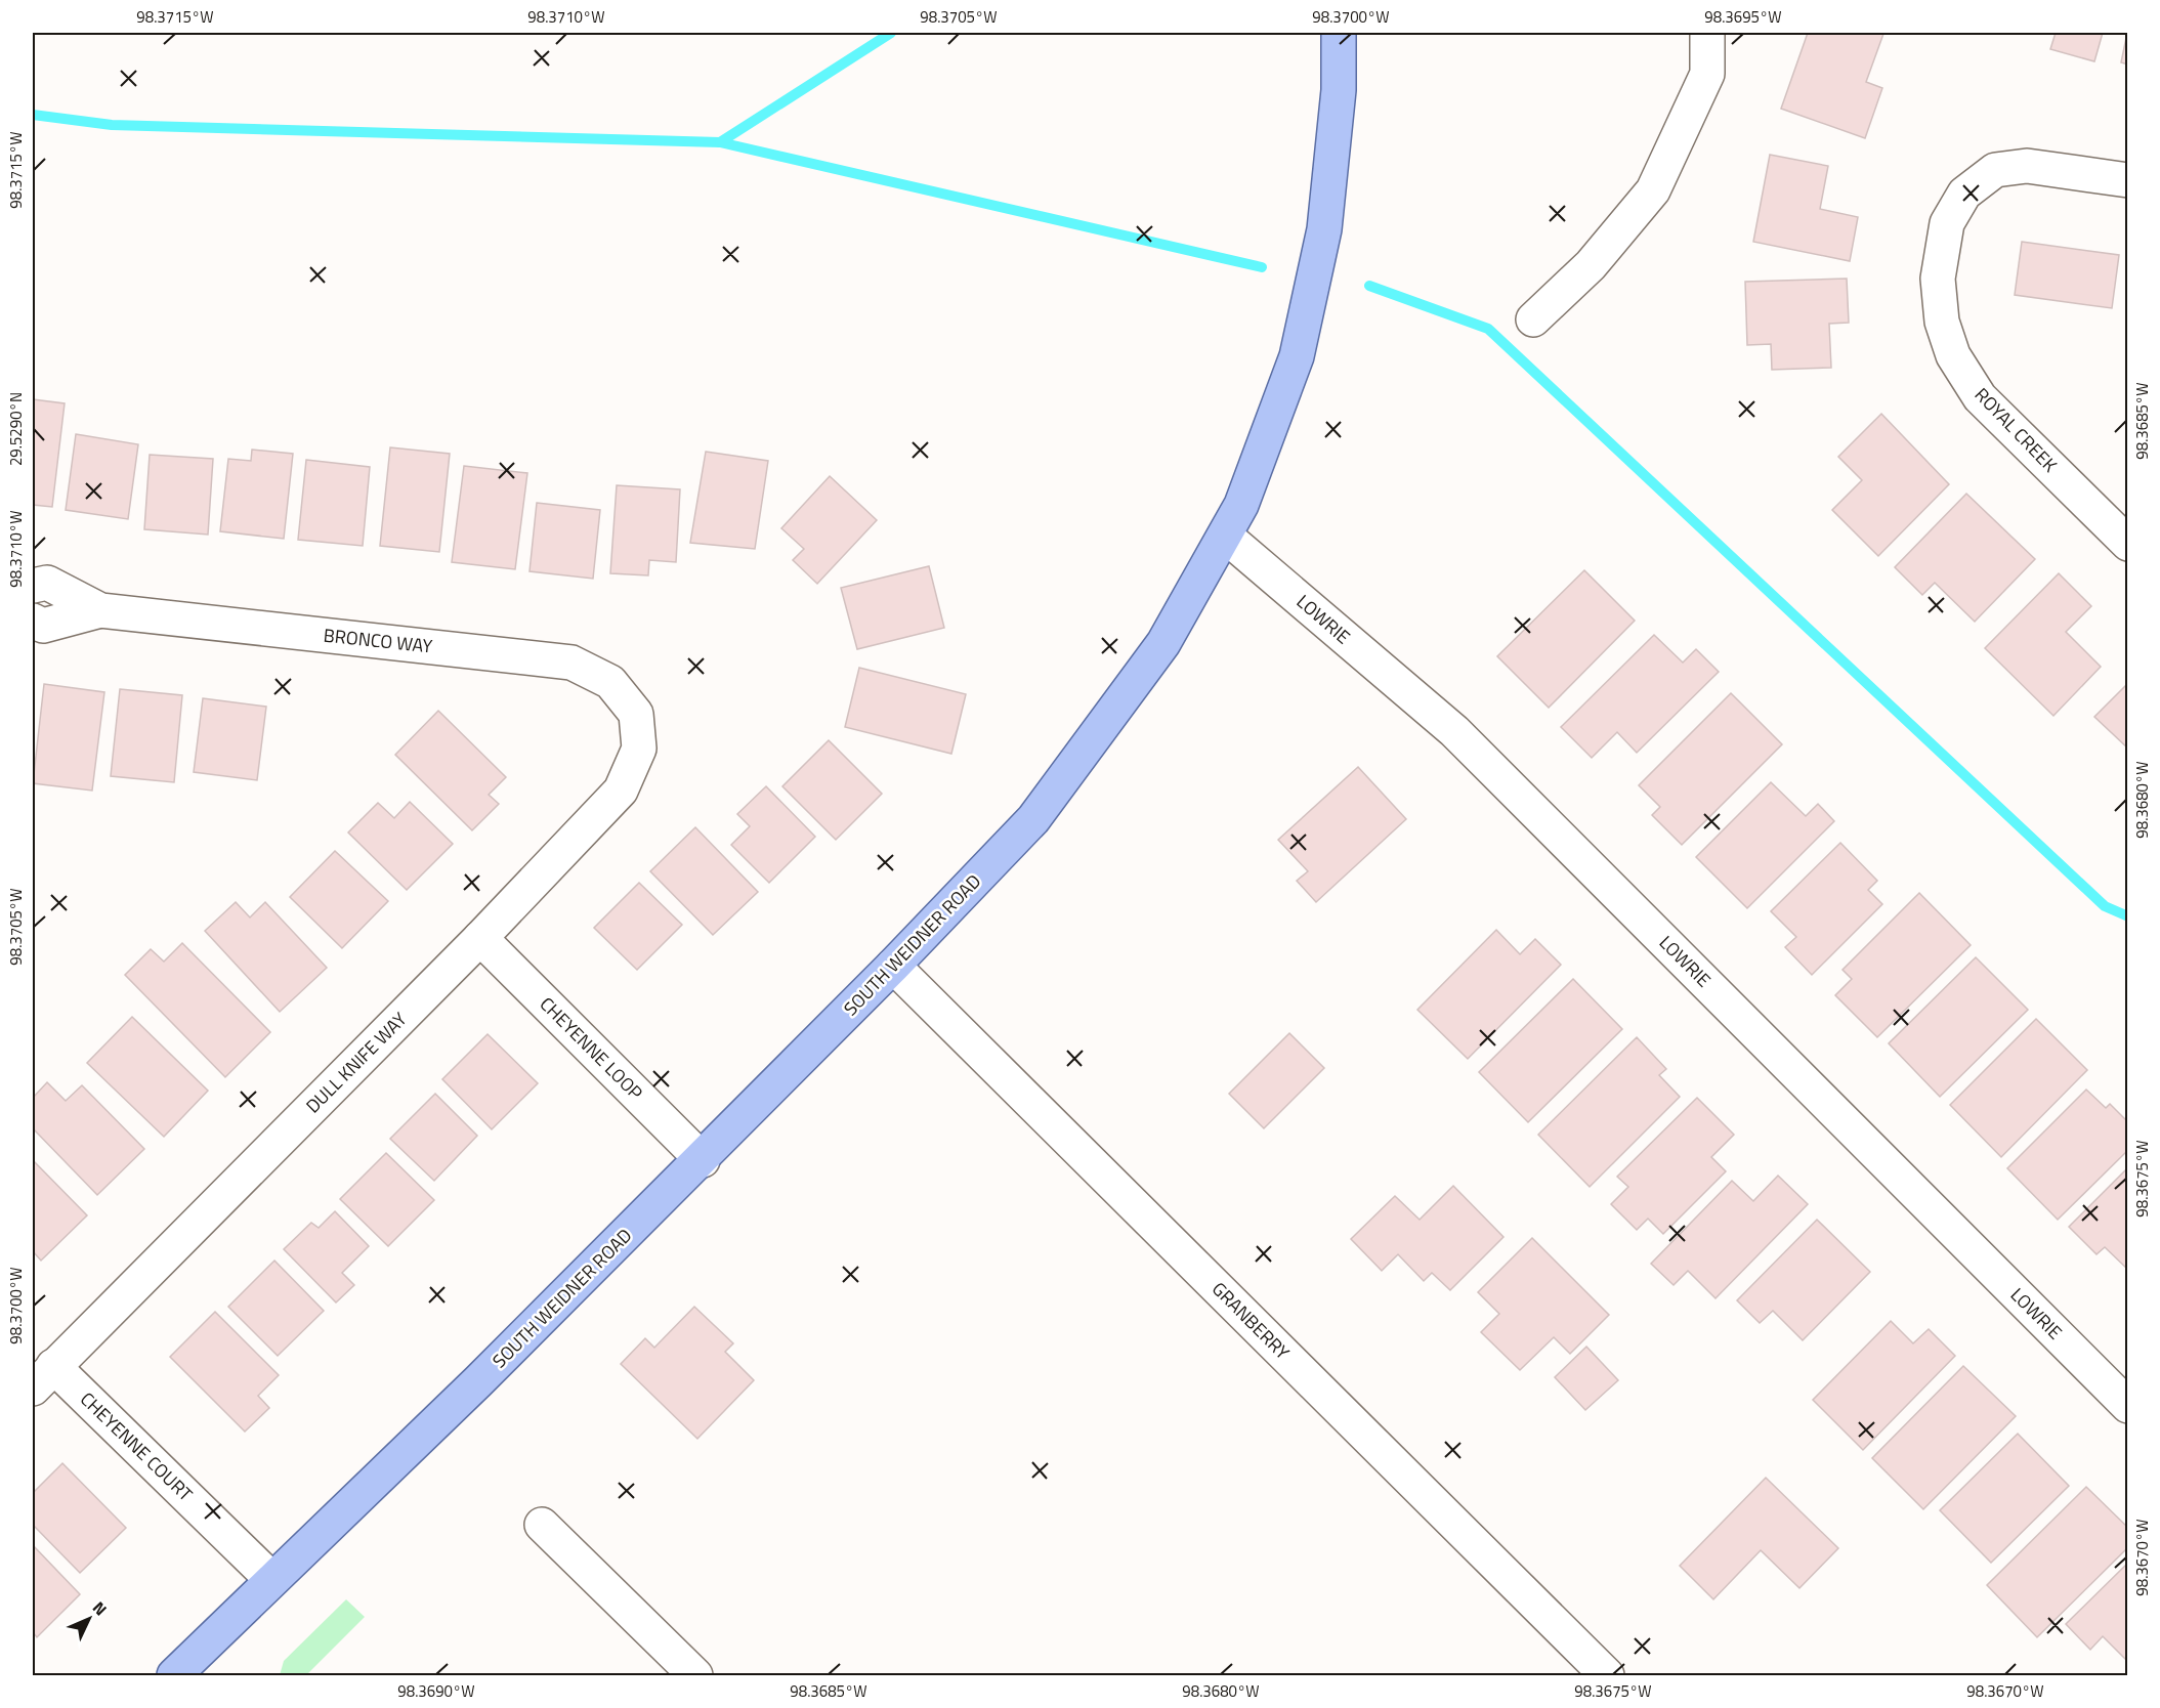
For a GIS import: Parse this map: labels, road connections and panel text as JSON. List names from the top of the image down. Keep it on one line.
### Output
{"streets":{"main road":["SOUTH WEIDNER ROAD"],"street":["ROYAL CREEK","LOWRIE","BRONCO WAY","CHEYENNE LOOP","DULL KNIFE WAY","GRANBERRY","CHEYENNE COURT"]},"crossings":[["LOWRIE","SOUTH WEIDNER ROAD"],["BRONCO WAY","DULL KNIFE WAY"],["SOUTH WEIDNER ROAD","CHEYENNE LOOP"],["SOUTH WEIDNER ROAD","GRANBERRY"],["SOUTH WEIDNER ROAD","CHEYENNE COURT"],["CHEYENNE LOOP","DULL KNIFE WAY"],["DULL KNIFE WAY","CHEYENNE COURT"]],"north":"top right","coordinates":["98.3715°W","98.3710°W","98.3705°W","98.3700°W","98.3695°W","98.3685°W","29.5290°N","98.3680°W","98.3675°W","98.3670°W","98.3690°W"]}
